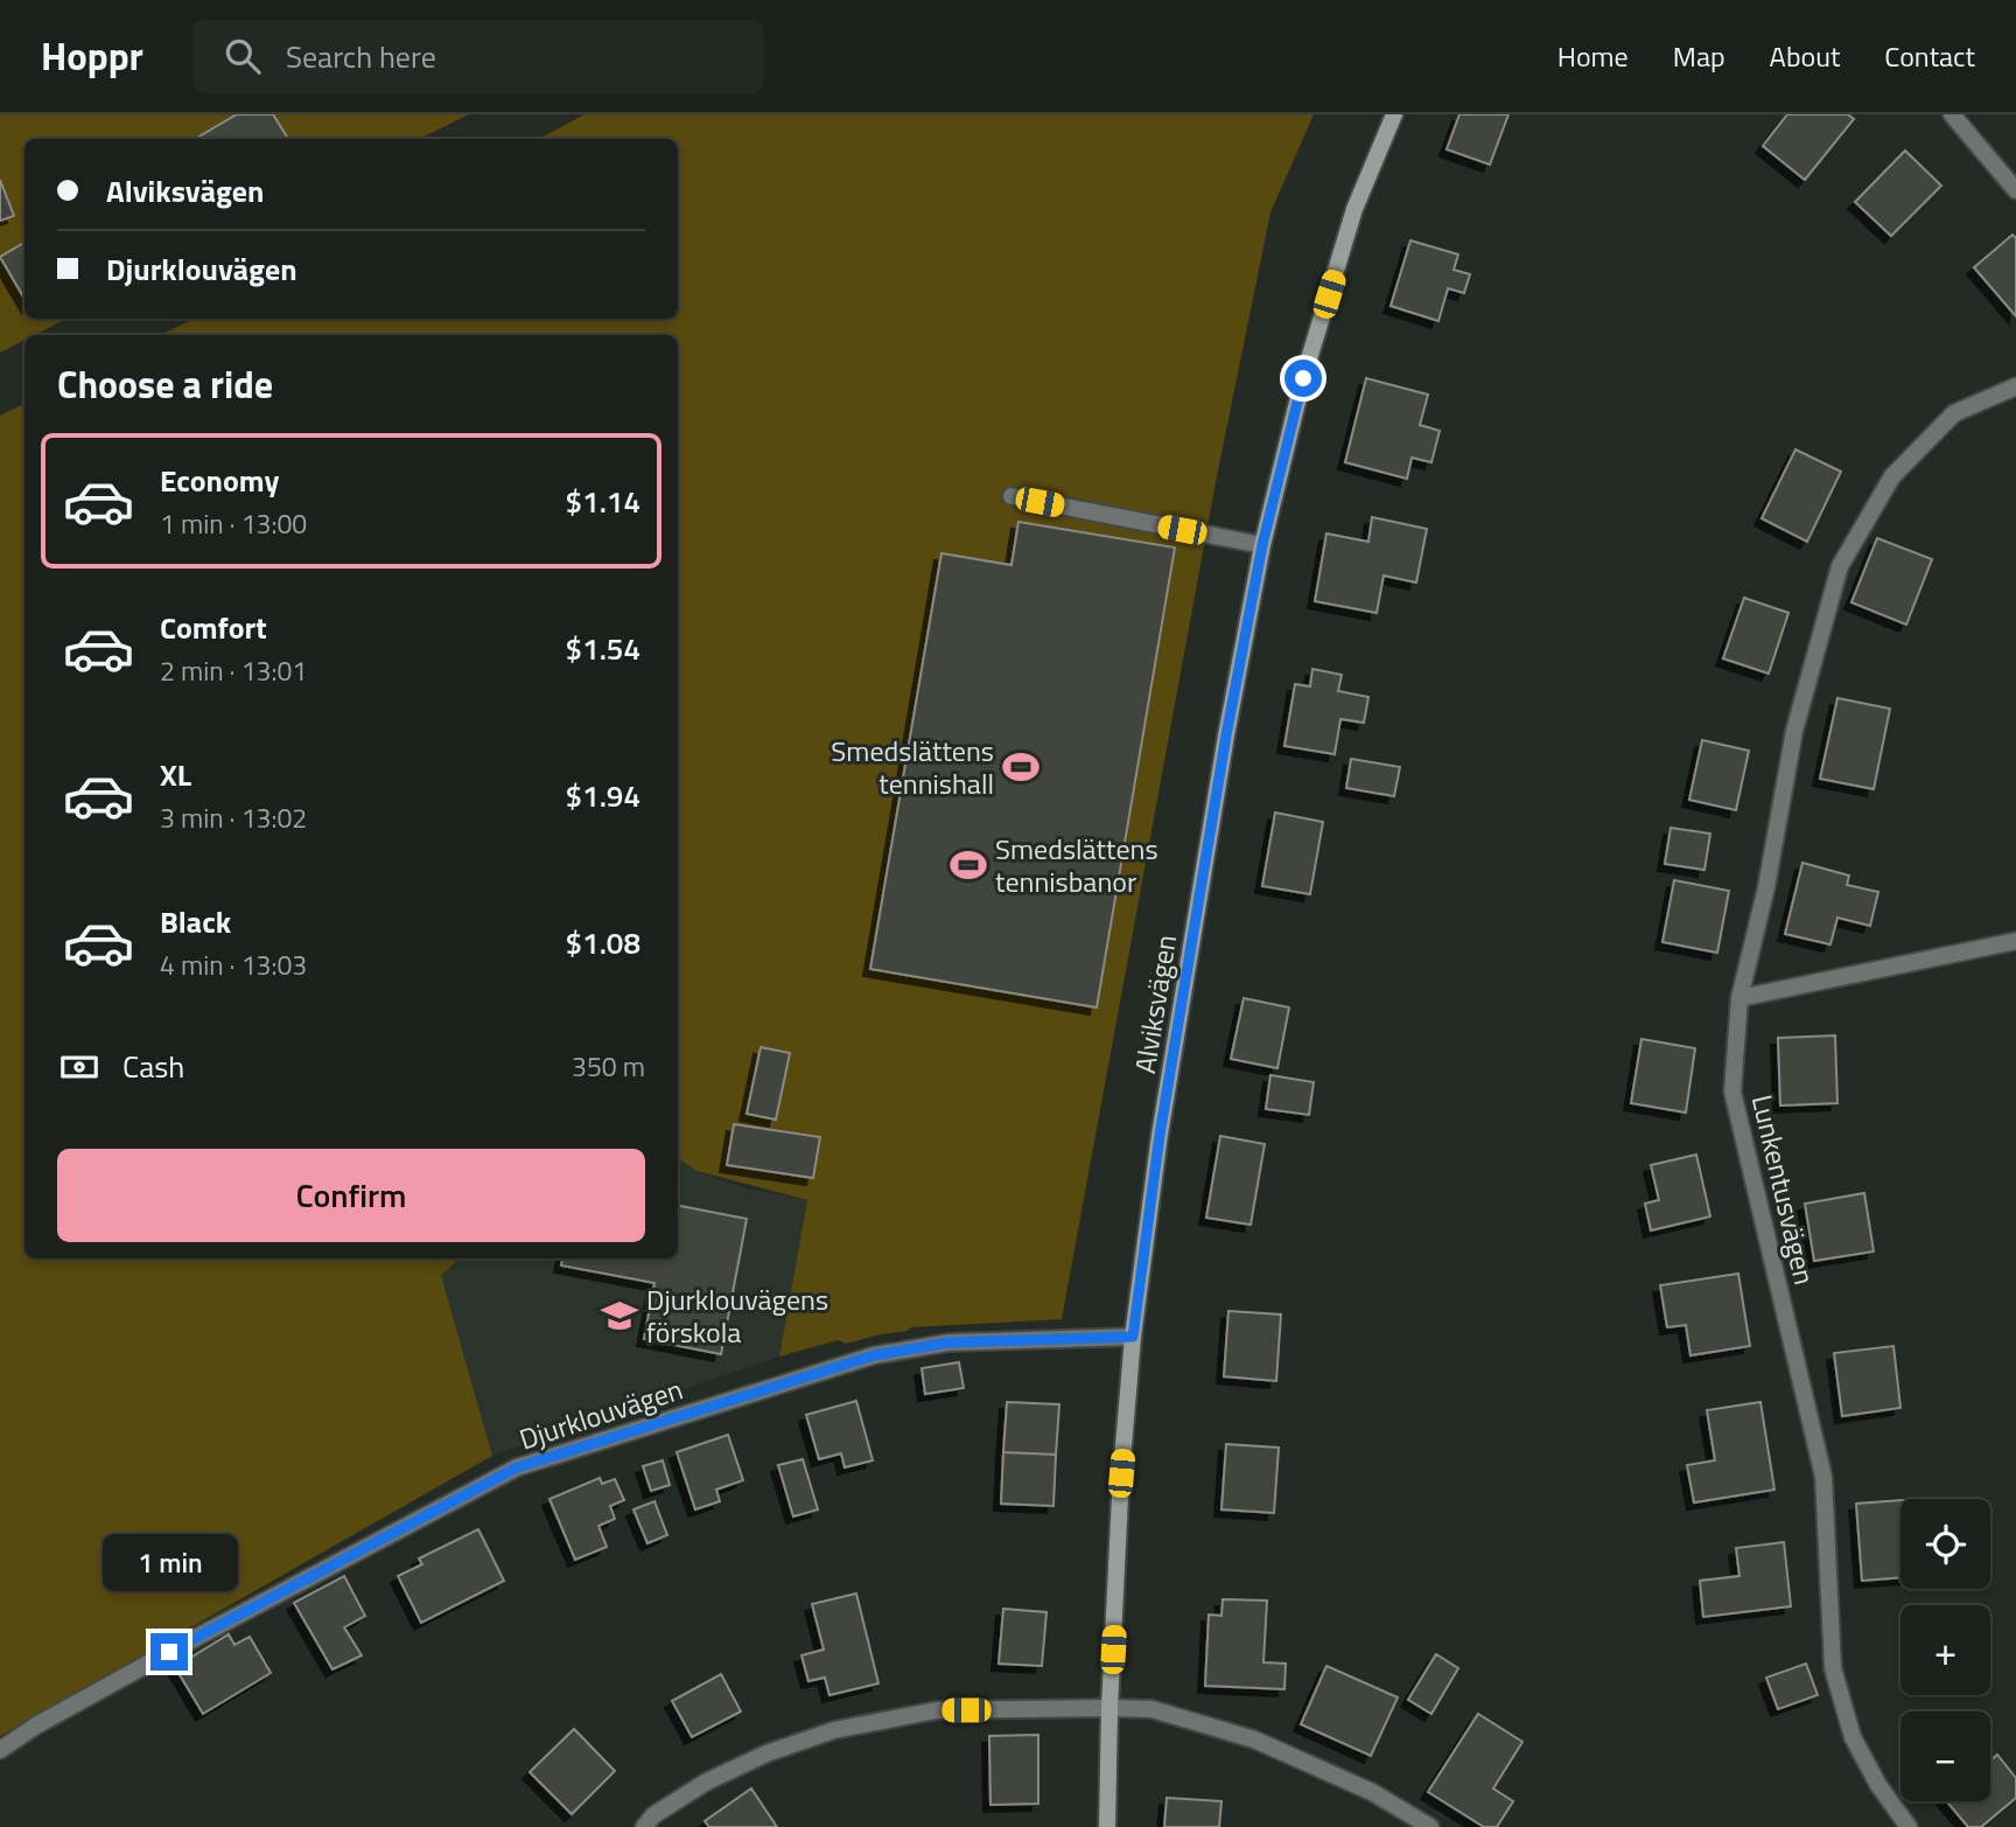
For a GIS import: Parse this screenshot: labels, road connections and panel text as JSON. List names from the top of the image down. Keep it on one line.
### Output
{"streets":{"street":["Alviksvägen","Lunkentusvägen","Djurklouvägen"]},"crossings":[["Alviksvägen","Djurklouvägen"]],"places":{"sports":["Smedslättens tennishall","Smedslättens tennisbanor"],"school or university":["Djurklouvägens förskola"]},"page":{"header":"Hoppr","search":"Search here","nav":["Home","Map","About","Contact"],"banner":["Alviksvägen","Djurklouvägen"],"heading":"Choose a ride","list":[{"name":"Economy","note":"1 min · 13:00","value":"$1.14"},{"name":"Comfort","note":"2 min · 13:01","value":"$1.54"},{"name":"XL","note":"3 min · 13:02","value":"$1.94"},{"name":"Black","note":"4 min · 13:03","value":"$1.08"}],"pay":["Cash","350 m"],"buttons":"Confirm","map_buttons":["+","−"],"bubble":"1 min"}}
